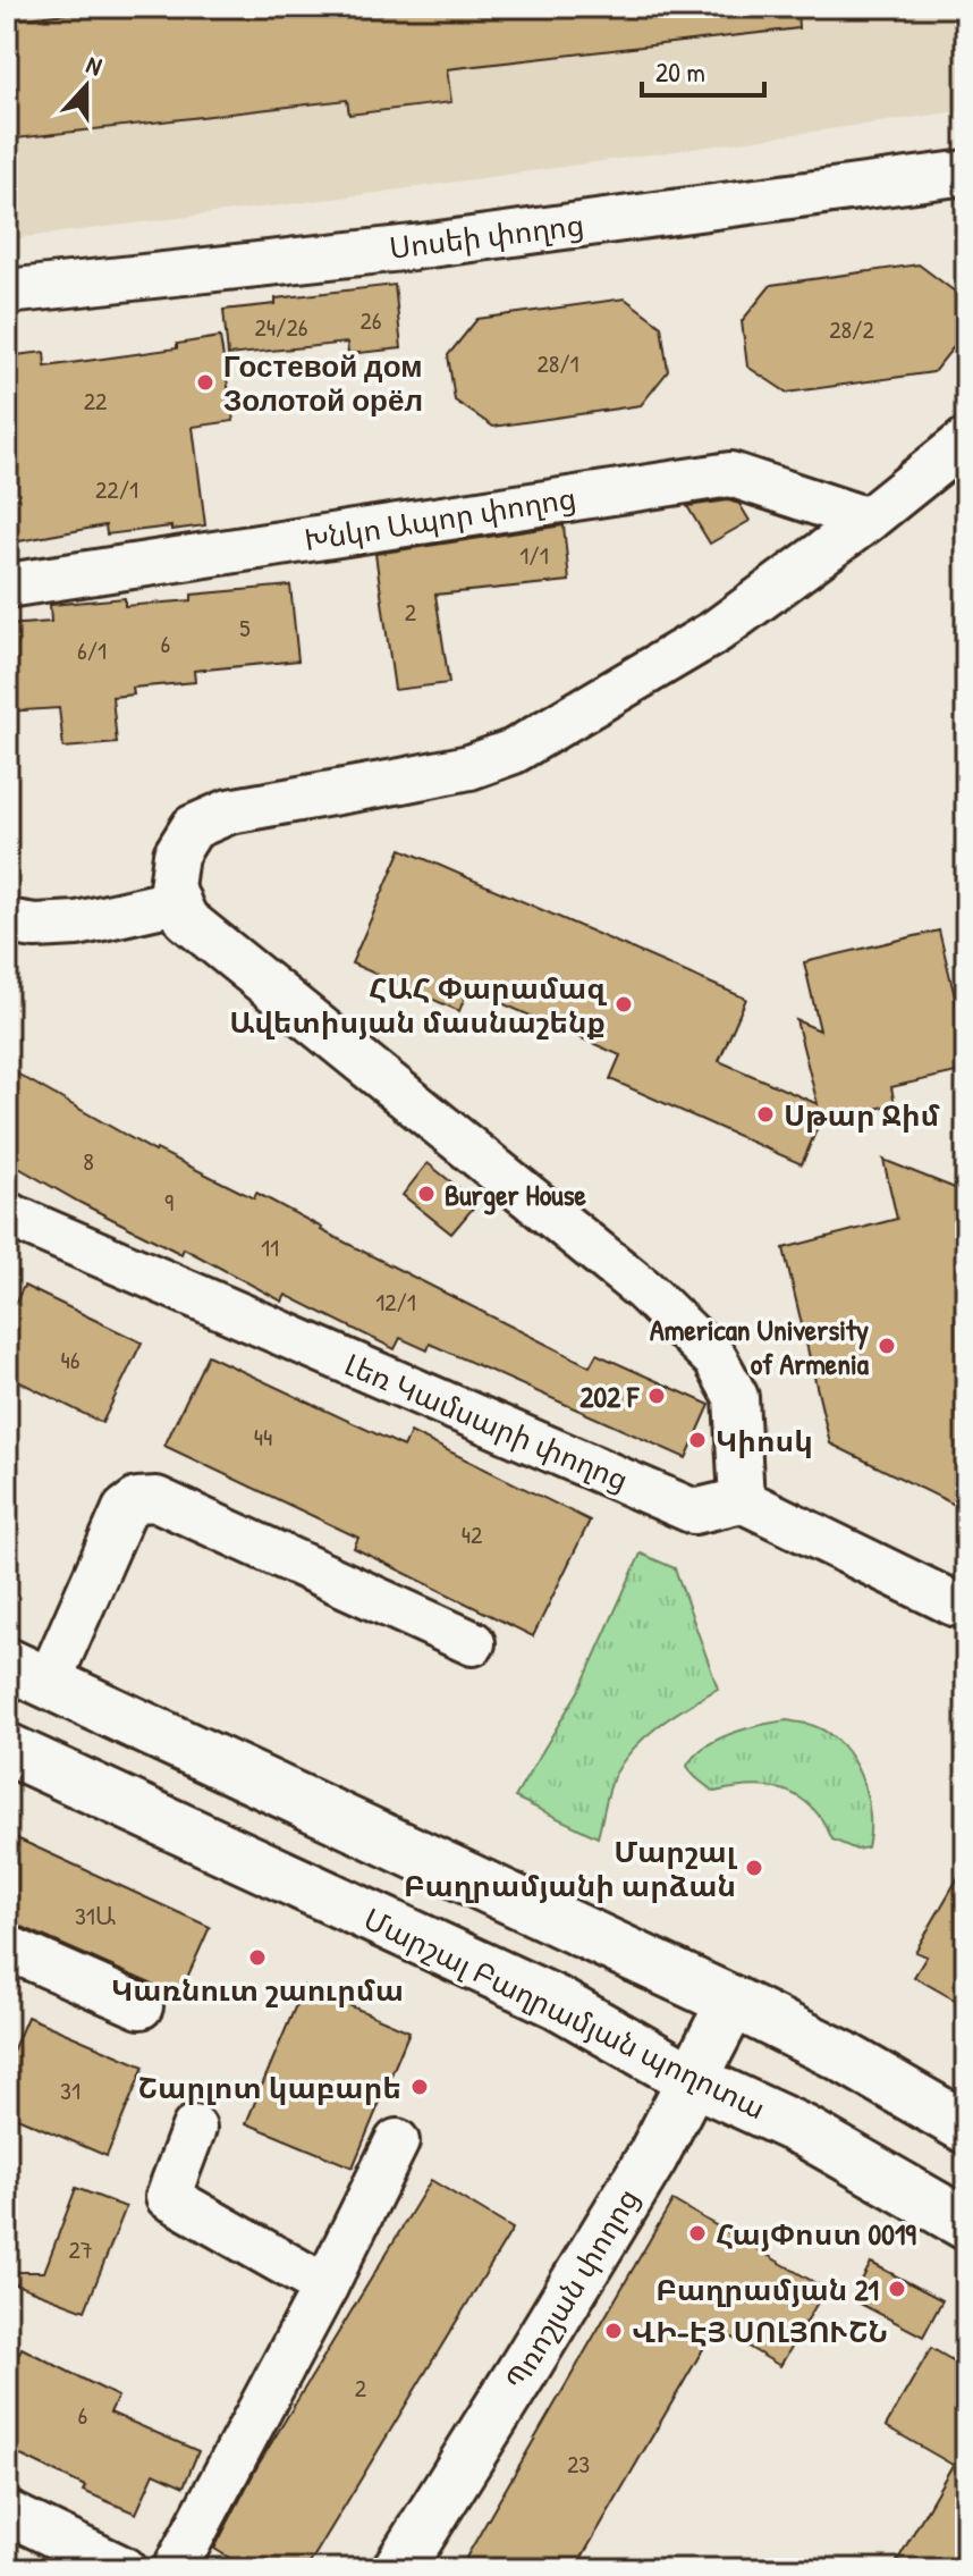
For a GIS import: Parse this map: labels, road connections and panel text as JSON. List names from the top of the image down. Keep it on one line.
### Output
{"streets":{"main road":["Մարշալ Բաղրամյան պողոտա","Պռոշյան փողոց"],"street":["Սոսեի փողոց","Խնկո Ապոր փողոց","Լեռ Կամսարի փողոց"]},"crossings":[["Մարշալ Բաղրամյան պողոտա","Պռոշյան փողոց"]],"places":["Гостевой дом Золотой орёл","ՀԱՀ Փարամազ Ավետիսյան մասնաշենք","Սթար Ջիմ","Burger House","American University of Armenia","202 F","Կիոսկ","Մարշալ Բաղրամյանի արձան","Կառնուտ շաուրմա","Շարլոտ կաբարե","ՀայՓոստ 0019","Բաղրամյան 21","ՎԻ-ԷՅ ՍՈԼՅՈՒՇՆ"],"house_numbers":["26","24/26","28/2","28/1","22","22/1","1/1","2","5","6","6/1","8","9","11","12/1","46","44","42","31Ա","31","27","2","6","23"],"scale_bar":"20 m","north":"top"}
